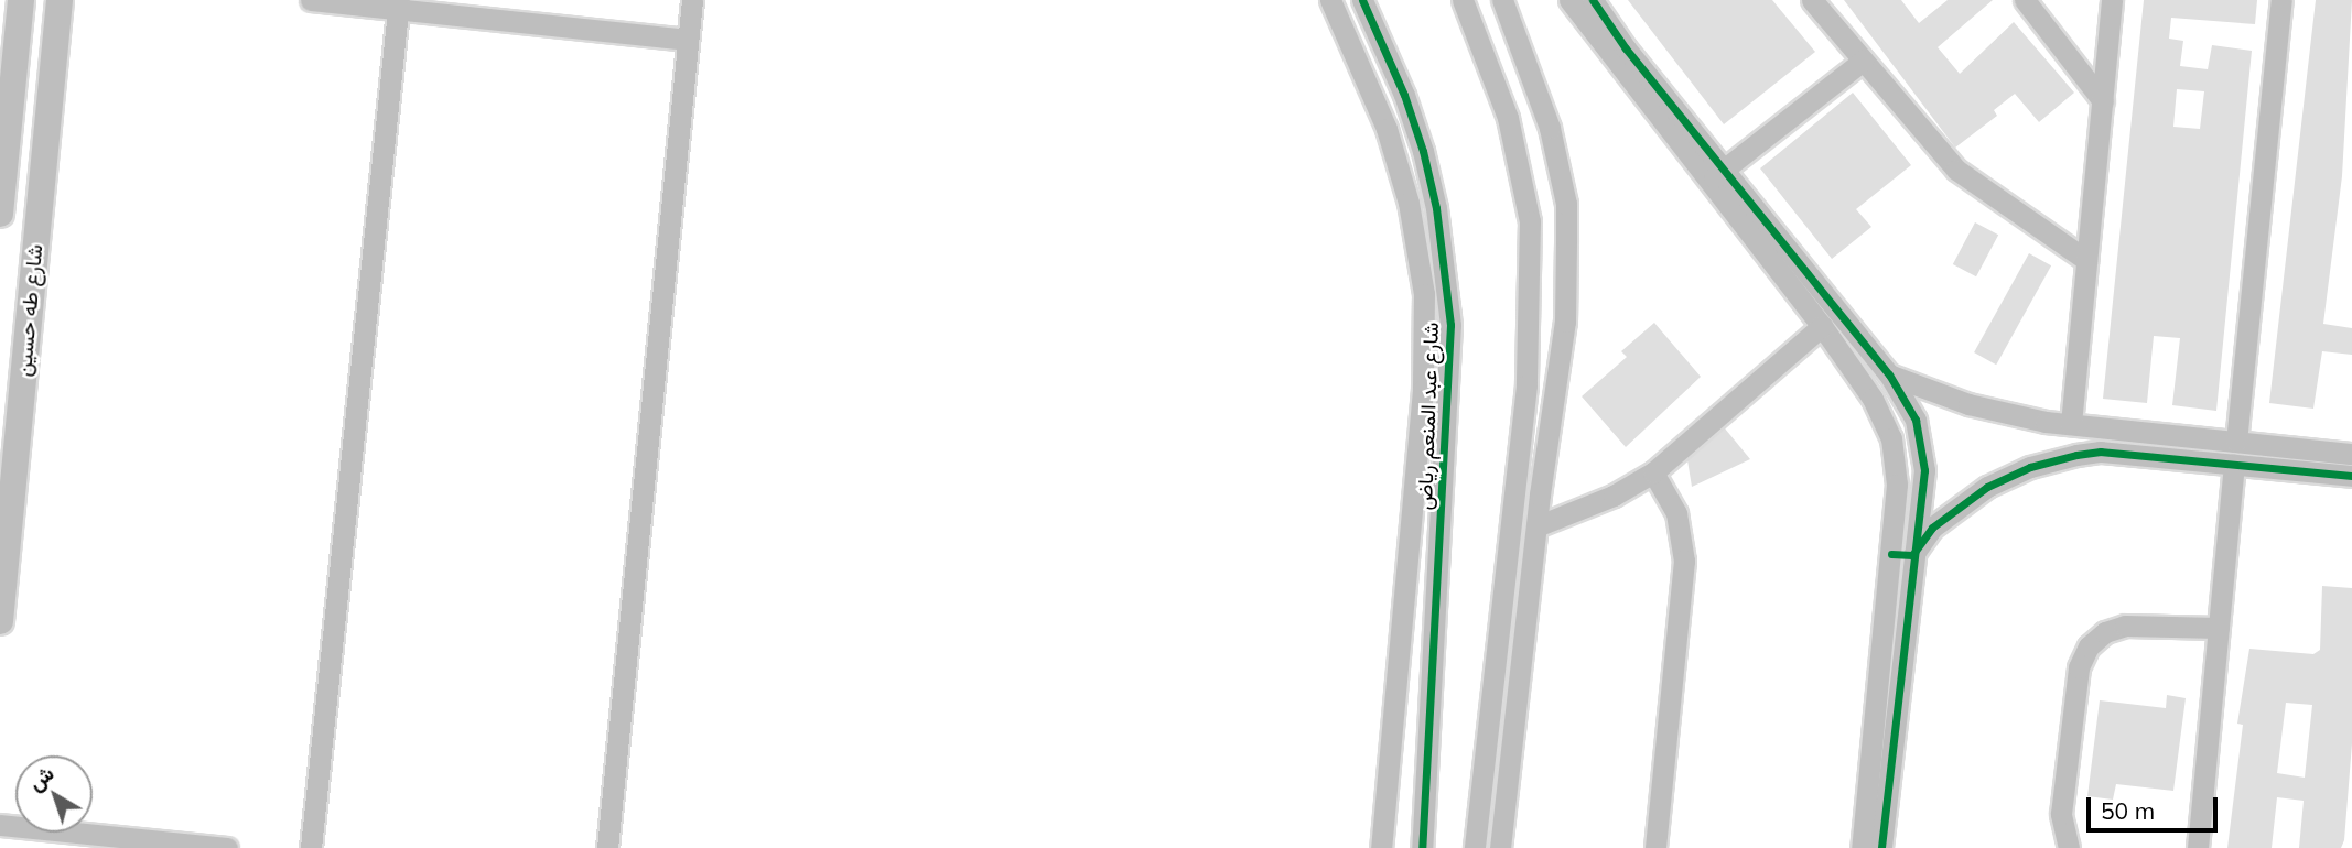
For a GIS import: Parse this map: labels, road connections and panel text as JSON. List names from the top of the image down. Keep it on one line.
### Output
{"streets":{"main road":["شارع طه حسين"],"street":["شارع عبد المنعم رياض"]},"scale_bar":"50 m","north":"top left"}
